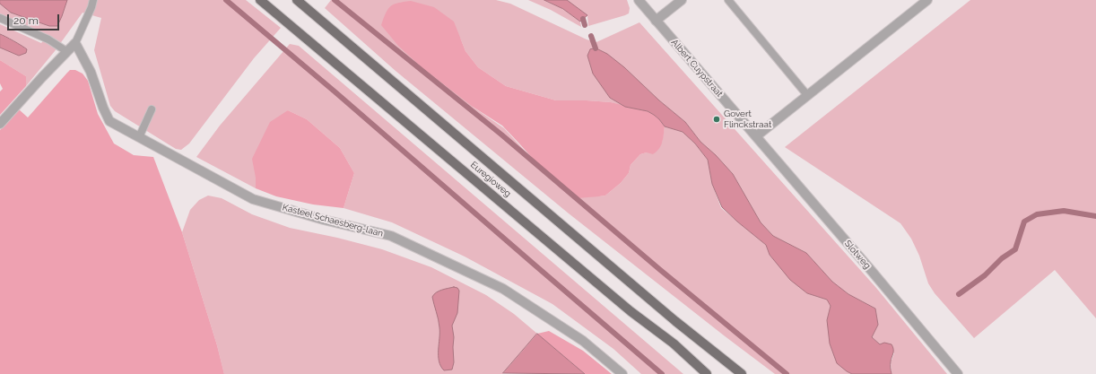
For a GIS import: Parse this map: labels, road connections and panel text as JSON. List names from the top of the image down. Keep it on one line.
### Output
{"streets":{"main road":["Euregioweg"],"street":["Albert Cuypstraat","Kasteel Schaesberg-laan","Slotweg"]},"crossings":[["Albert Cuypstraat","Slotweg"]],"places":["Govert Flinckstraat"],"scale_bar":"20 m"}
